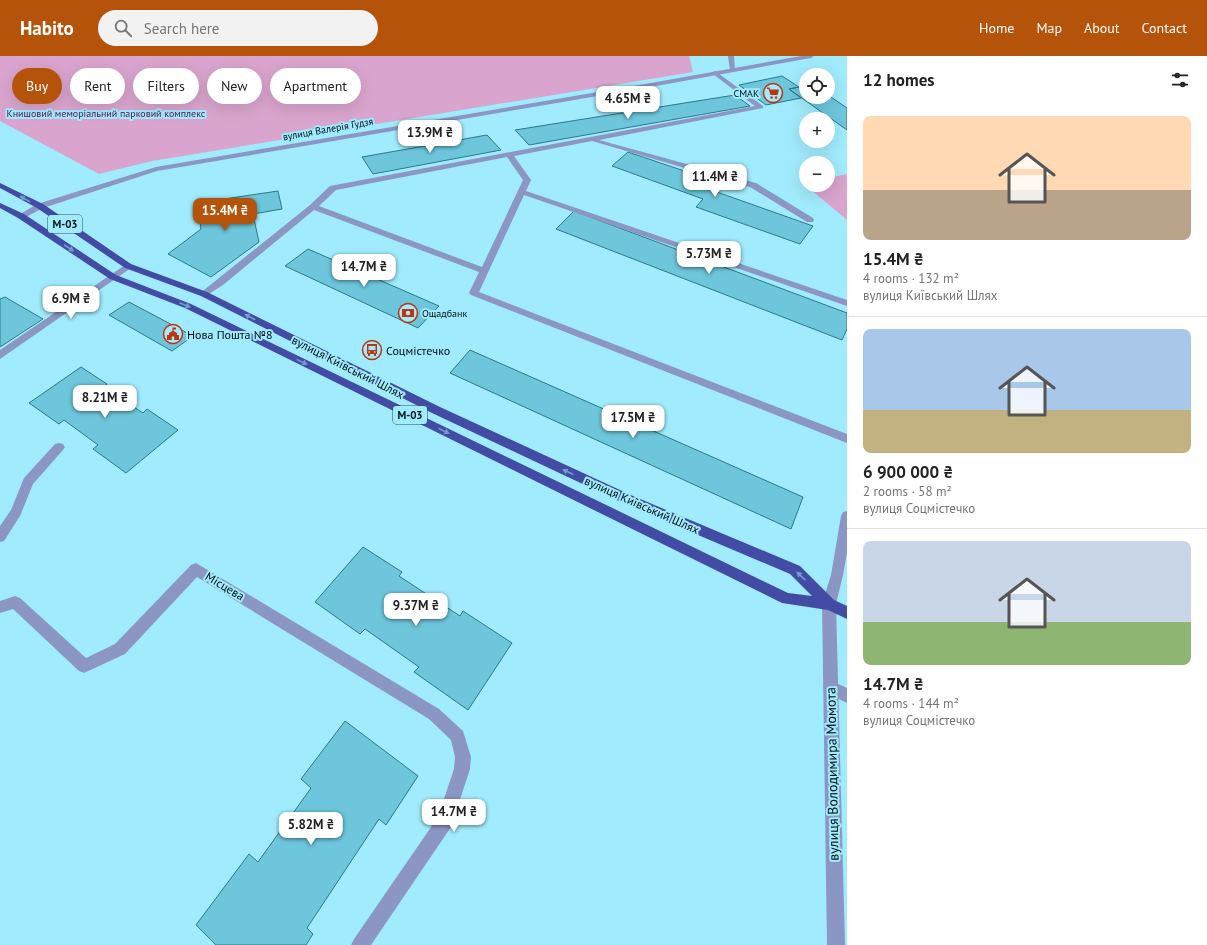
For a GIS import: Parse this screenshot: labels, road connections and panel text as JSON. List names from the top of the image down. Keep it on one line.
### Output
{"streets":{"highway":["М-03","вулиця Київський Шлях"],"street":["вулиця Валерія Гудзя","Місцева","вулиця Володимира Момота"]},"crossings":[["вулиця Валерія Гудзя","вулиця Київський Шлях"],["вулиця Київський Шлях","вулиця Володимира Момота"]],"parks":["Книшовий меморіальний парковий комплекс"],"places":{"supermarket":["СМАК"],"bank":["Ощадбанк"],"public building":["Нова Пошта №8"],"bus stop":["Соцмістечко"]},"page":{"header":"Habito","search":"Search here","nav":["Home","Map","About","Contact"],"heading":"12 homes","map_buttons":["+","−"],"chip":["Buy","Rent","Filters","New","Apartment"],"price":["4.65M ₴","13.9M ₴","11.4M ₴","15.4M ₴","5.73M ₴","14.7M ₴","6.9M ₴","8.21M ₴","17.5M ₴","9.37M ₴","14.7M ₴","5.82M ₴"],"list":[{"name":"15.4M ₴","note":"4 rooms · 132 m² · вулиця Київський Шлях"},{"name":"6 900 000 ₴","note":"2 rooms · 58 m² · вулиця Соцмістечко"},{"name":"14.7M ₴","note":"4 rooms · 144 m² · вулиця Соцмістечко"}]}}
